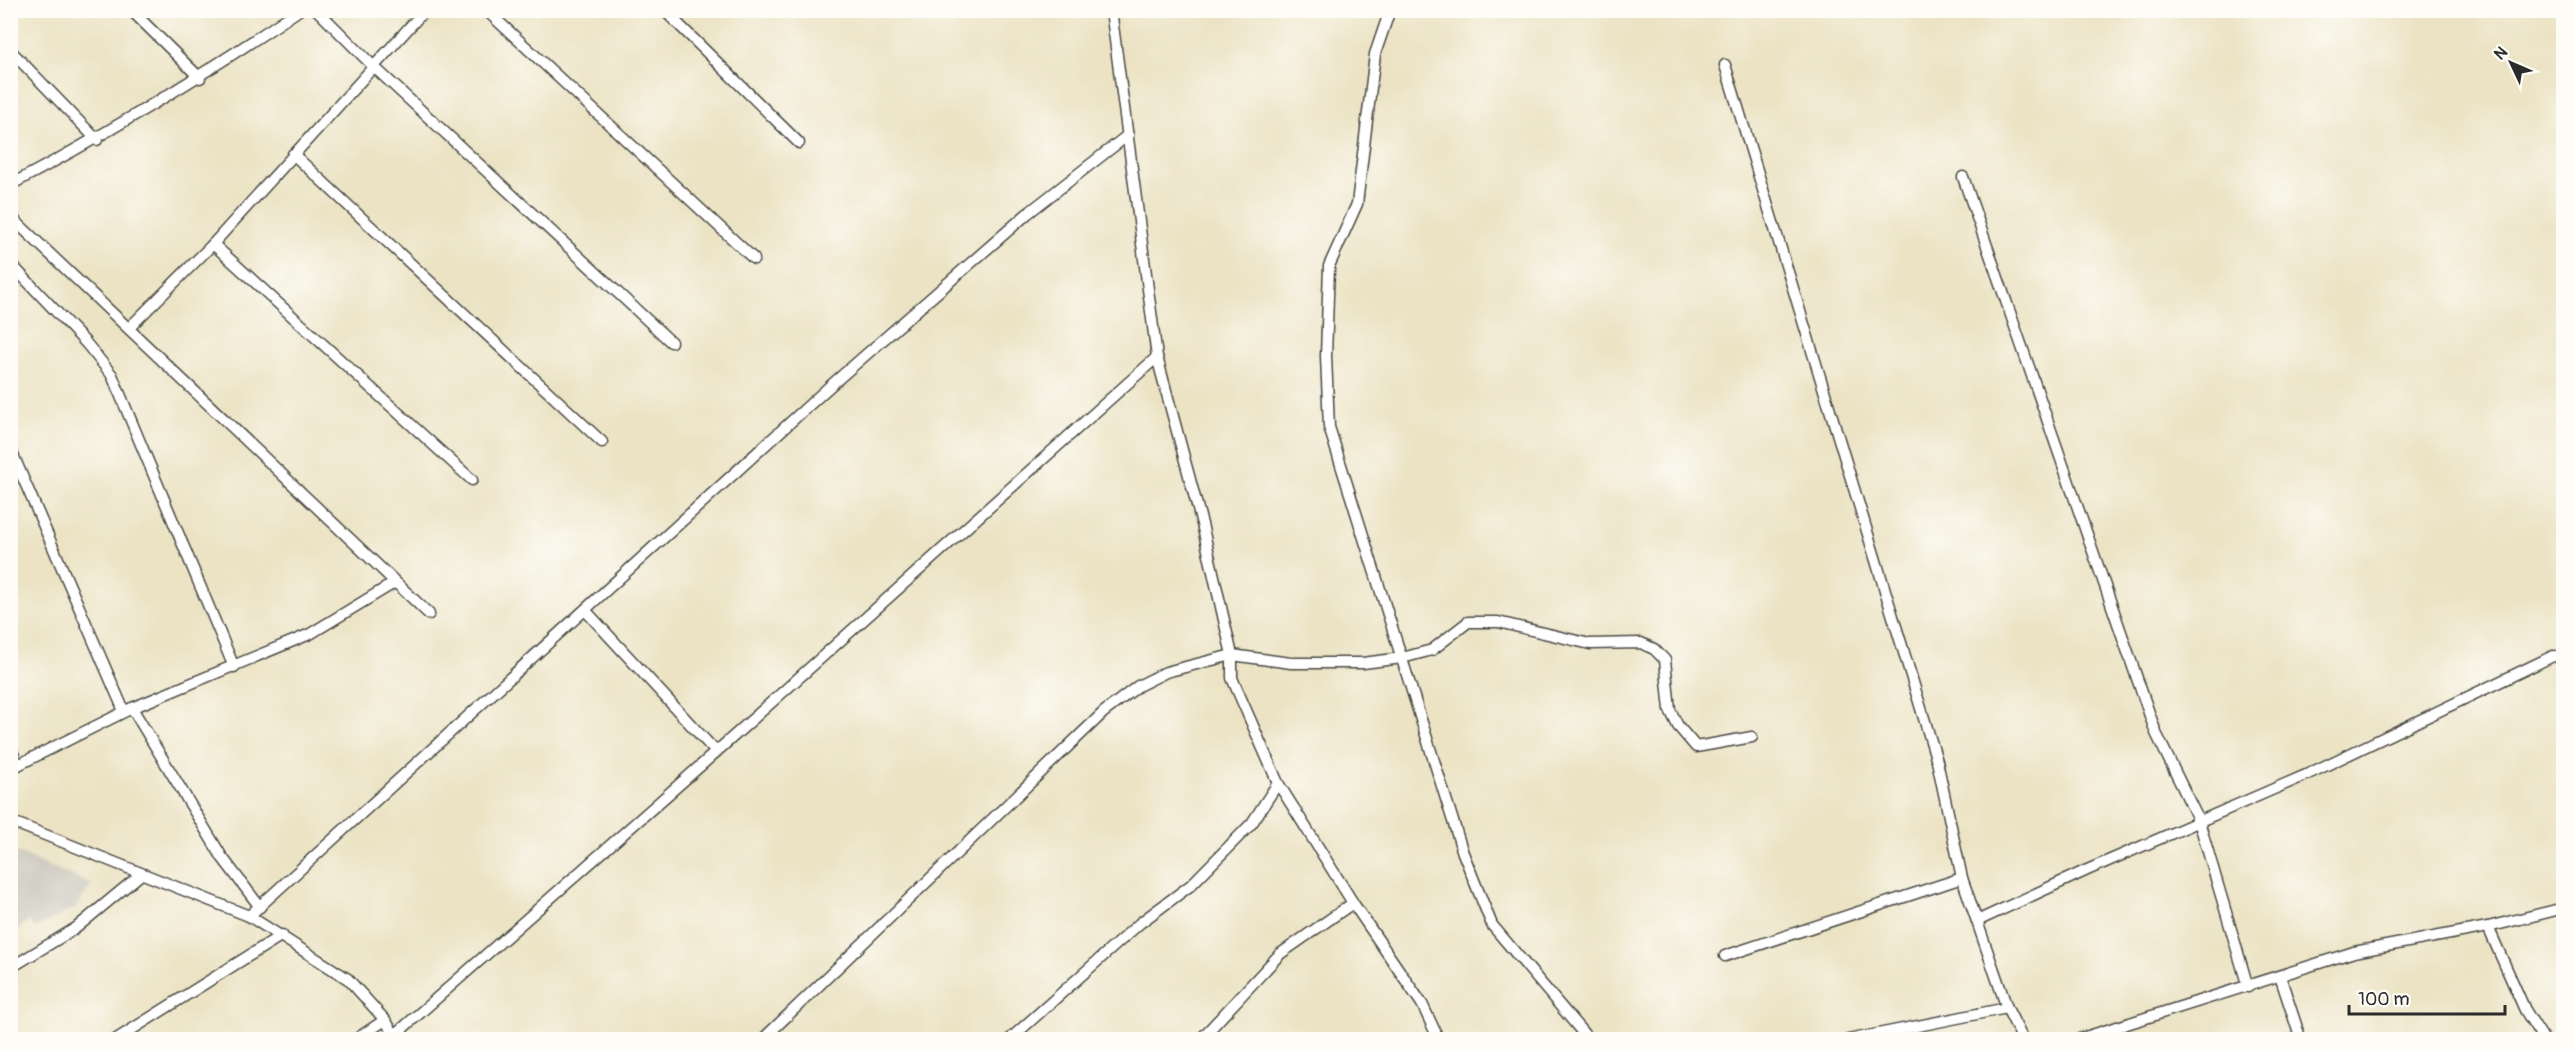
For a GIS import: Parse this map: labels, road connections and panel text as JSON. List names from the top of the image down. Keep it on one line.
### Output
{"scale_bar":"100 m","north":"top left"}
